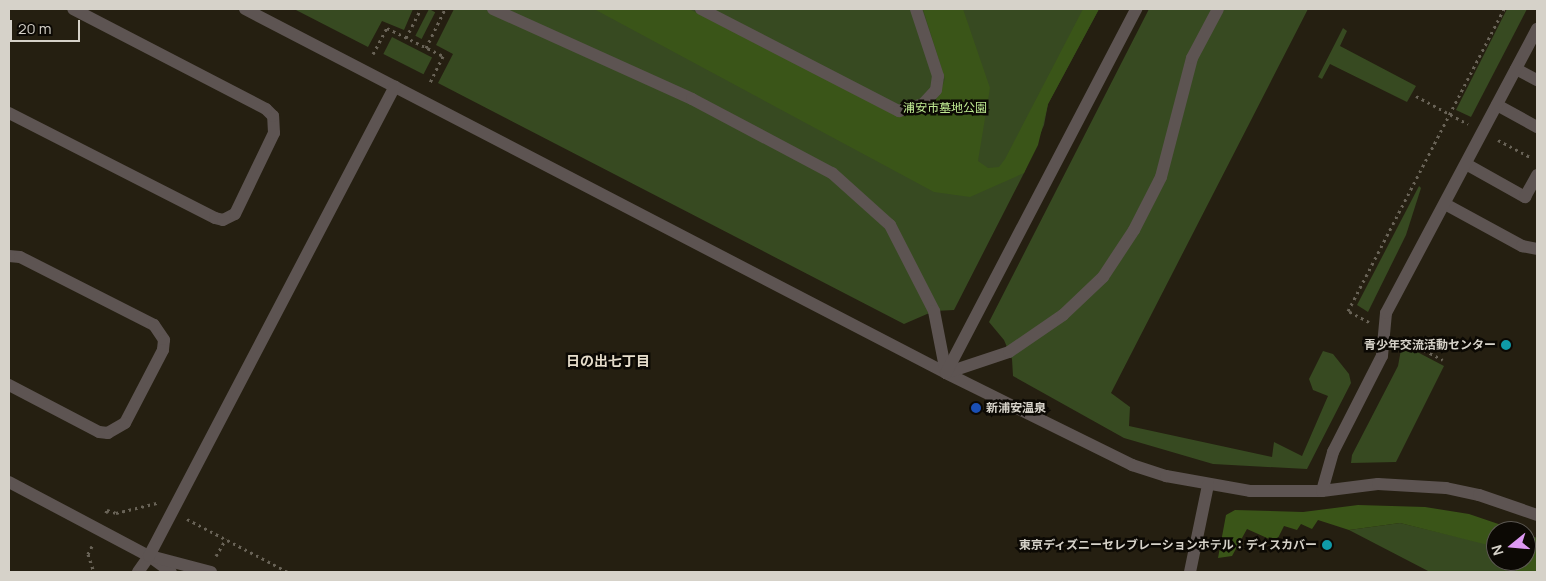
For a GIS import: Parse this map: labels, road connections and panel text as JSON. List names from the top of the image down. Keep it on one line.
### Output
{"districts":["日の出七丁目"],"parks":["浦安市墓地公園"],"places":["青少年交流活動センター","新浦安温泉","東京ディズニーセレブレーションホテル：ディスカバー"],"scale_bar":"20 m","north":"left"}
